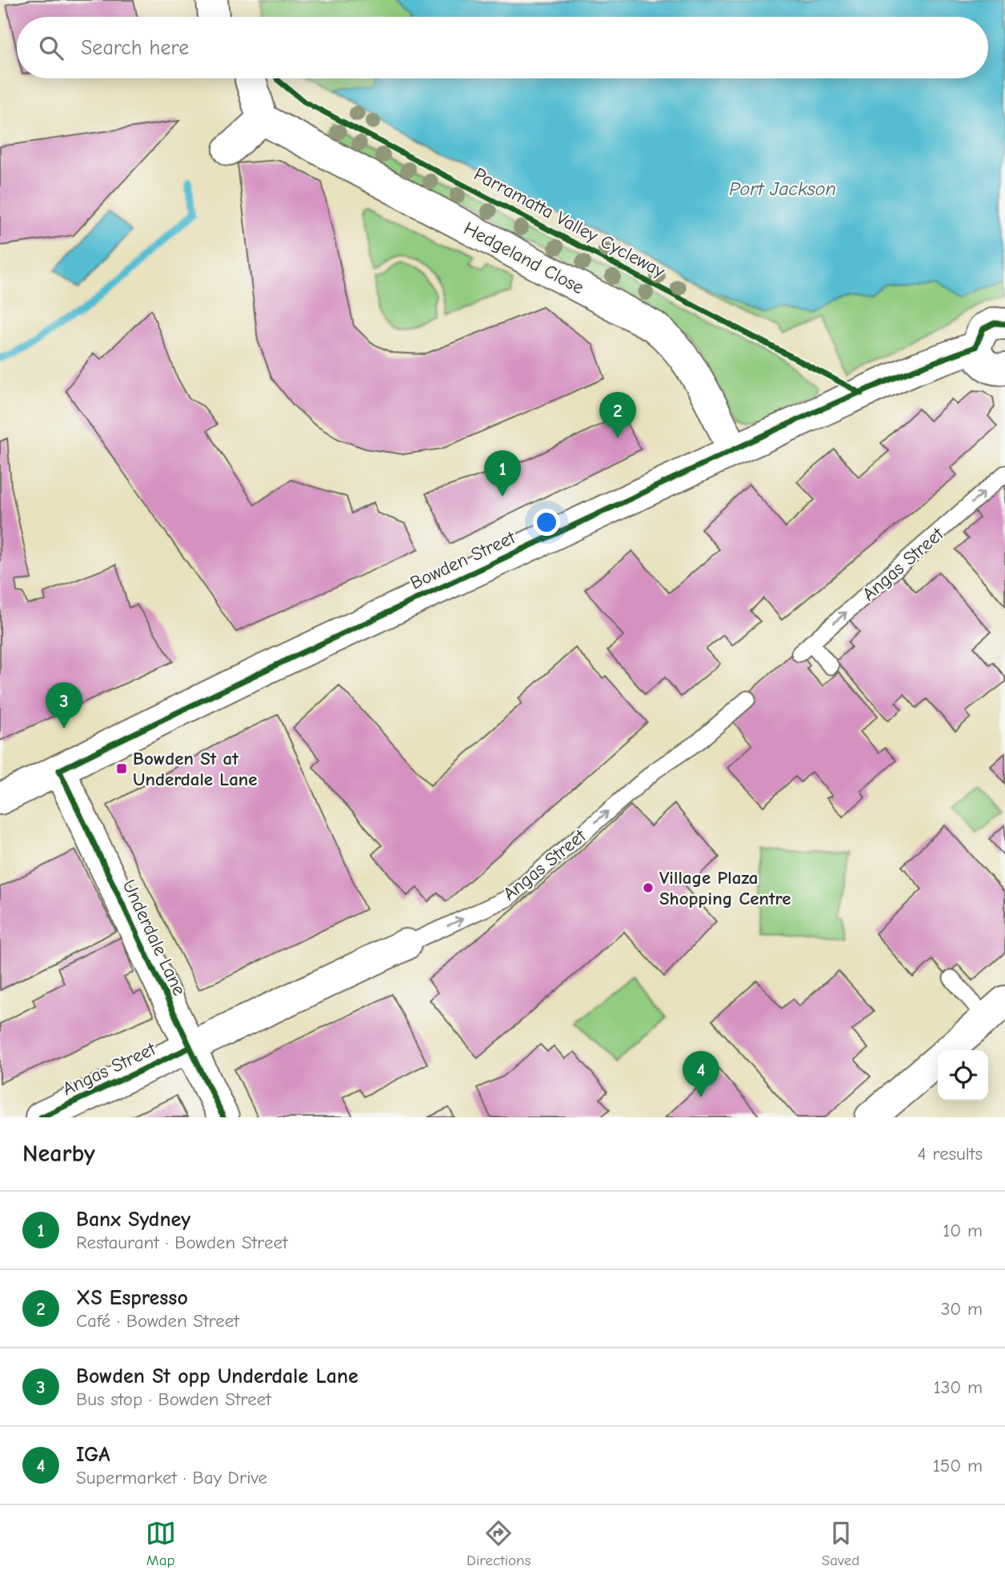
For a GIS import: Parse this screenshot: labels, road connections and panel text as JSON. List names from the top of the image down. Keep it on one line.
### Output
{"streets":{"street":["Hedgeland Close","Bowden Street","Angas Street","Underdale Lane"],"cycle path":["Parramatta Valley Cycleway"]},"crossings":[["Hedgeland Close","Bowden Street"],["Bowden Street","Underdale Lane"],["Angas Street","Underdale Lane"]],"one_way":["Angas Street"],"water":["Port Jackson"],"places":{"transit":["Bowden St at Underdale Lane"],"other":["Village Plaza Shopping Centre"]},"page":{"search":"Search here","pins":["2","1","3","4"],"heading":["Nearby","4 results"],"list":[{"mark":"1","name":"Banx Sydney","note":"Restaurant · Bowden Street","value":"10 m"},{"mark":"2","name":"XS Espresso","note":"Café · Bowden Street","value":"30 m"},{"mark":"3","name":"Bowden St opp Underdale Lane","note":"Bus stop · Bowden Street","value":"130 m"},{"mark":"4","name":"IGA","note":"Supermarket · Bay Drive","value":"150 m"}],"nav":["Map","Directions","Saved"]}}
